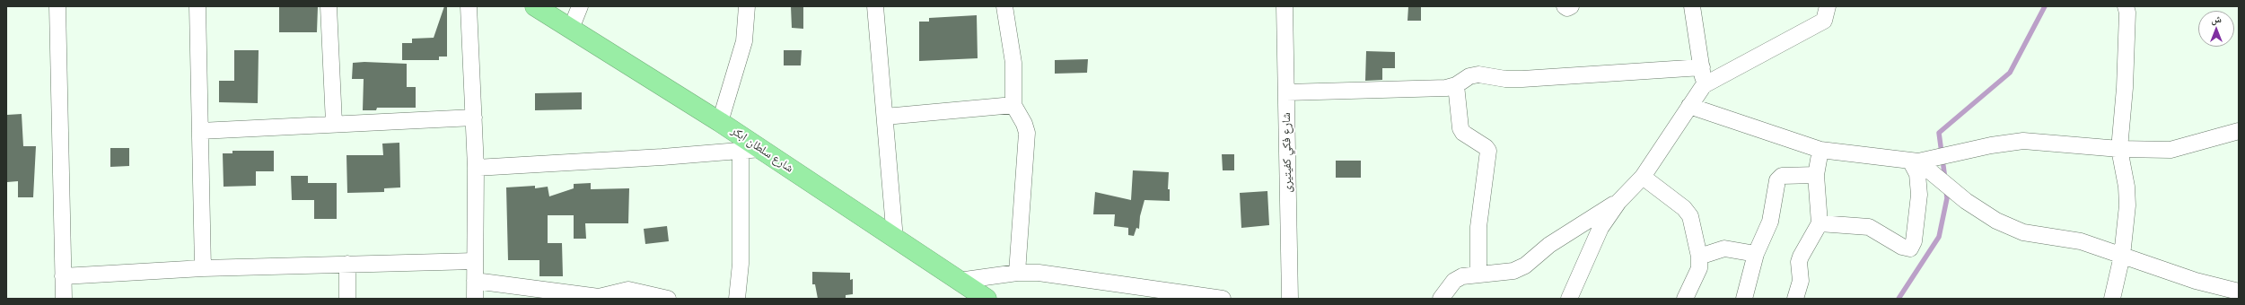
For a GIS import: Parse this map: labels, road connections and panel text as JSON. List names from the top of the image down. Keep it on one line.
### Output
{"streets":{"highway":["شارع سلطان ابكر"],"street":["شارع فكي كفيتيرى"]},"north":"top"}
